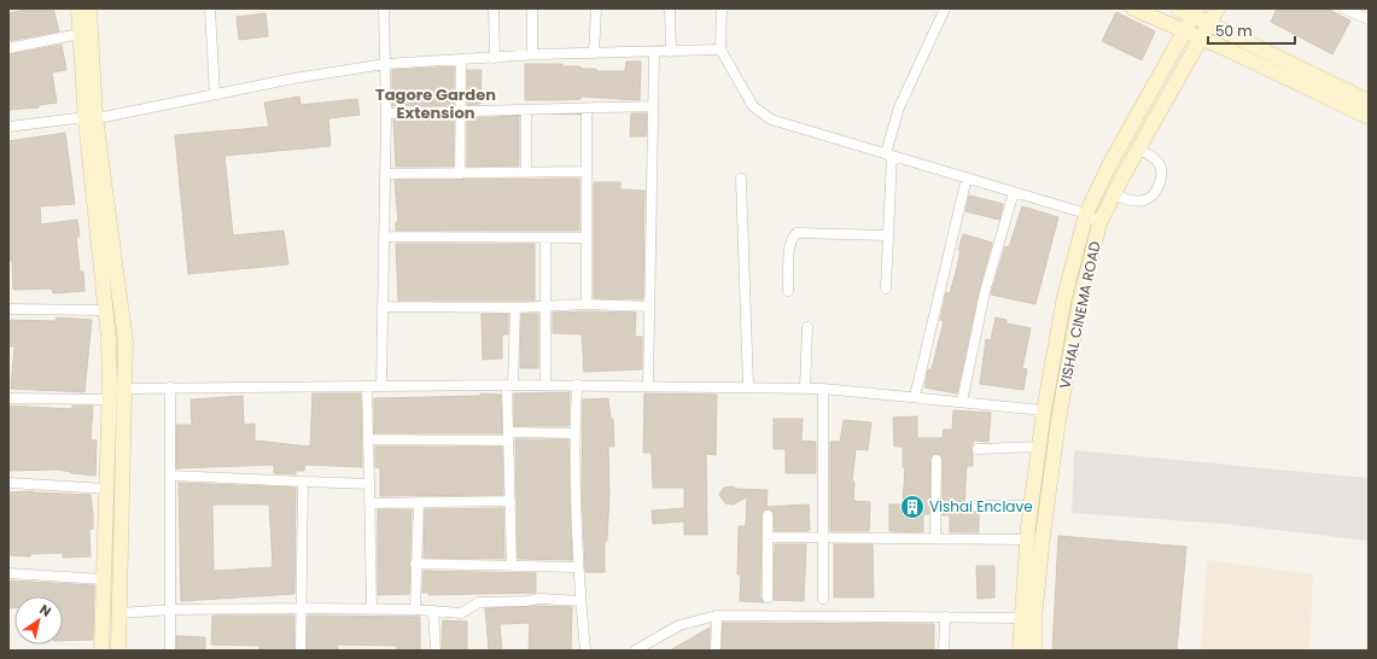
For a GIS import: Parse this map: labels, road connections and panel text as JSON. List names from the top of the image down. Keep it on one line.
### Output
{"streets":{"street":["VISHAL CINEMA ROAD"]},"districts":["Tagore Garden Extension"],"places":{"building":["Vishai Enclave"]},"scale_bar":"50 m","north":"top right"}
